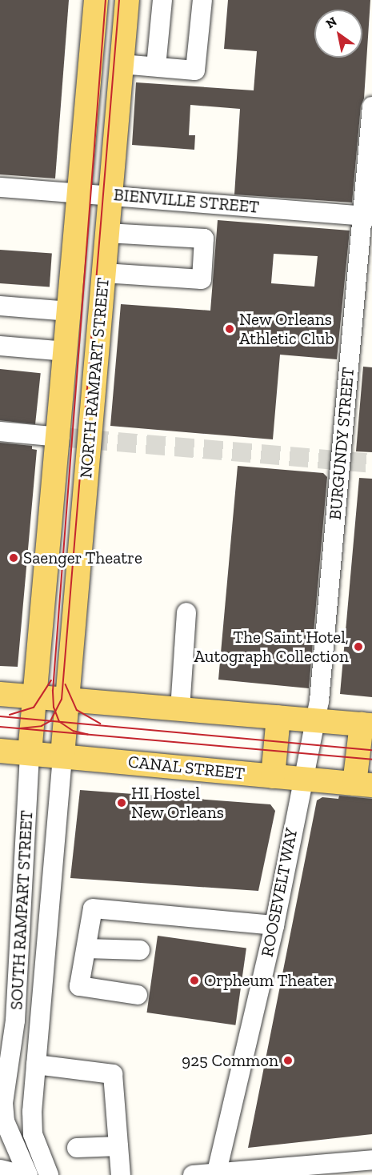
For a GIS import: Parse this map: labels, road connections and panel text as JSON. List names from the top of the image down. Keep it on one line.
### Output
{"streets":{"main road":["NORTH RAMPART STREET","CANAL STREET","SOUTH RAMPART STREET"],"street":["BIENVILLE STREET","BURGUNDY STREET","ROOSEVELT WAY"]},"crossings":[["BIENVILLE STREET","NORTH RAMPART STREET"],["BIENVILLE STREET","BURGUNDY STREET"],["NORTH RAMPART STREET","CANAL STREET"],["NORTH RAMPART STREET","SOUTH RAMPART STREET"],["BURGUNDY STREET","CANAL STREET"],["BURGUNDY STREET","ROOSEVELT WAY"],["CANAL STREET","ROOSEVELT WAY"],["CANAL STREET","SOUTH RAMPART STREET"]],"places":["New Orleans Athletic Club","Saenger Theatre","The Saint Hotel, Autograph Collection","HI Hostel New Orleans","Orpheum Theater","925 Common"],"north":"top left"}
